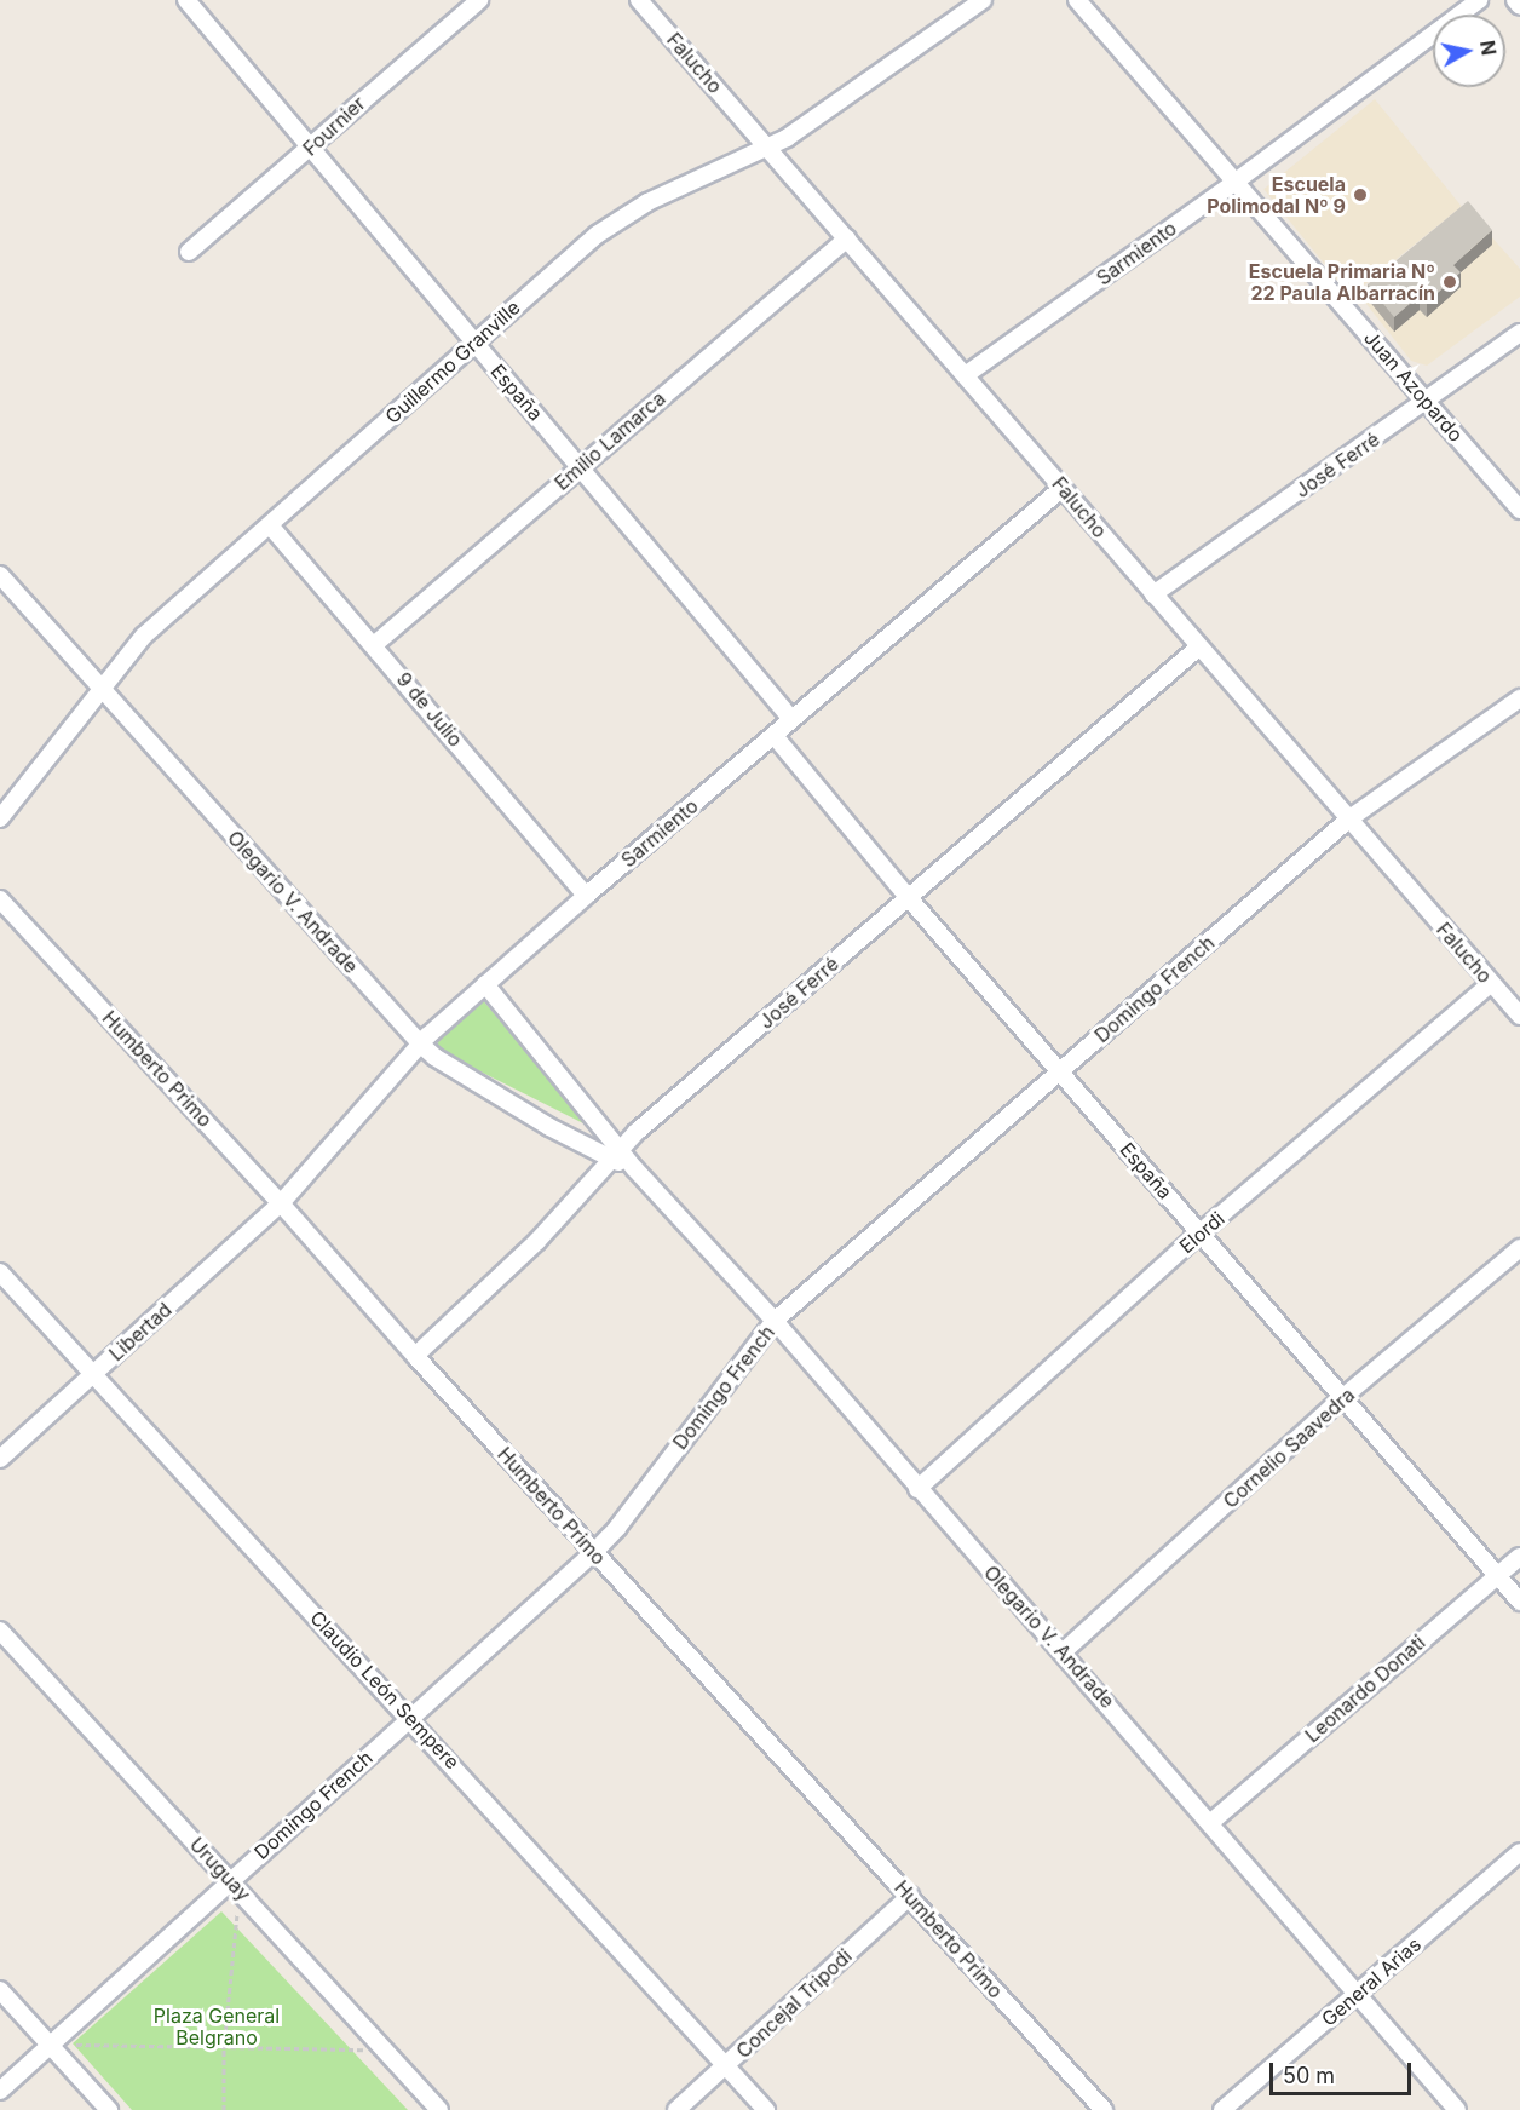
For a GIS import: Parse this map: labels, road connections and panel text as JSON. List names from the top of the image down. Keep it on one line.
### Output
{"streets":{"street":["Falucho","Fournier","Sarmiento","Guillermo Granville","Juan Azopardo","España","Emilio Lamarca","José Ferré","9 de Julio","Olegario V. Andrade","Domingo French","Humberto Primo","Elordi","Libertad","Cornelio Saavedra","Leonardo Donati","Claudio León Sempere","Uruguay","General Arias","Concejal Tripodi"]},"crossings":[["Falucho","Sarmiento"],["Falucho","Guillermo Granville"],["Falucho","Emilio Lamarca"],["Falucho","José Ferré"],["Falucho","Domingo French"],["Falucho","Elordi"],["Fournier","España"],["Sarmiento","Juan Azopardo"],["Sarmiento","España"],["Sarmiento","9 de Julio"],["Sarmiento","Olegario V. Andrade"],["Sarmiento","Humberto Primo"],["Sarmiento","Libertad"],["Guillermo Granville","España"],["Guillermo Granville","9 de Julio"],["Guillermo Granville","Olegario V. Andrade"],["Juan Azopardo","José Ferré"],["España","Emilio Lamarca"],["España","José Ferré"],["España","Domingo French"],["España","Elordi"],["España","Cornelio Saavedra"],["España","Leonardo Donati"],["Emilio Lamarca","9 de Julio"],["José Ferré","Olegario V. Andrade"],["José Ferré","Humberto Primo"],["Olegario V. Andrade","Domingo French"],["Olegario V. Andrade","Elordi"],["Olegario V. Andrade","Cornelio Saavedra"],["Olegario V. Andrade","Leonardo Donati"],["Olegario V. Andrade","General Arias"],["Domingo French","Humberto Primo"],["Domingo French","Claudio León Sempere"],["Domingo French","Uruguay"],["Humberto Primo","Libertad"],["Humberto Primo","Concejal Tripodi"],["Libertad","Claudio León Sempere"],["Claudio León Sempere","Concejal Tripodi"]],"parks":["Plaza General Belgrano"],"places":["Escuela Polimodal Nº 9","Escuela Primaria Nº 22 Paula Albarracín"],"scale_bar":"50 m","north":"right"}
